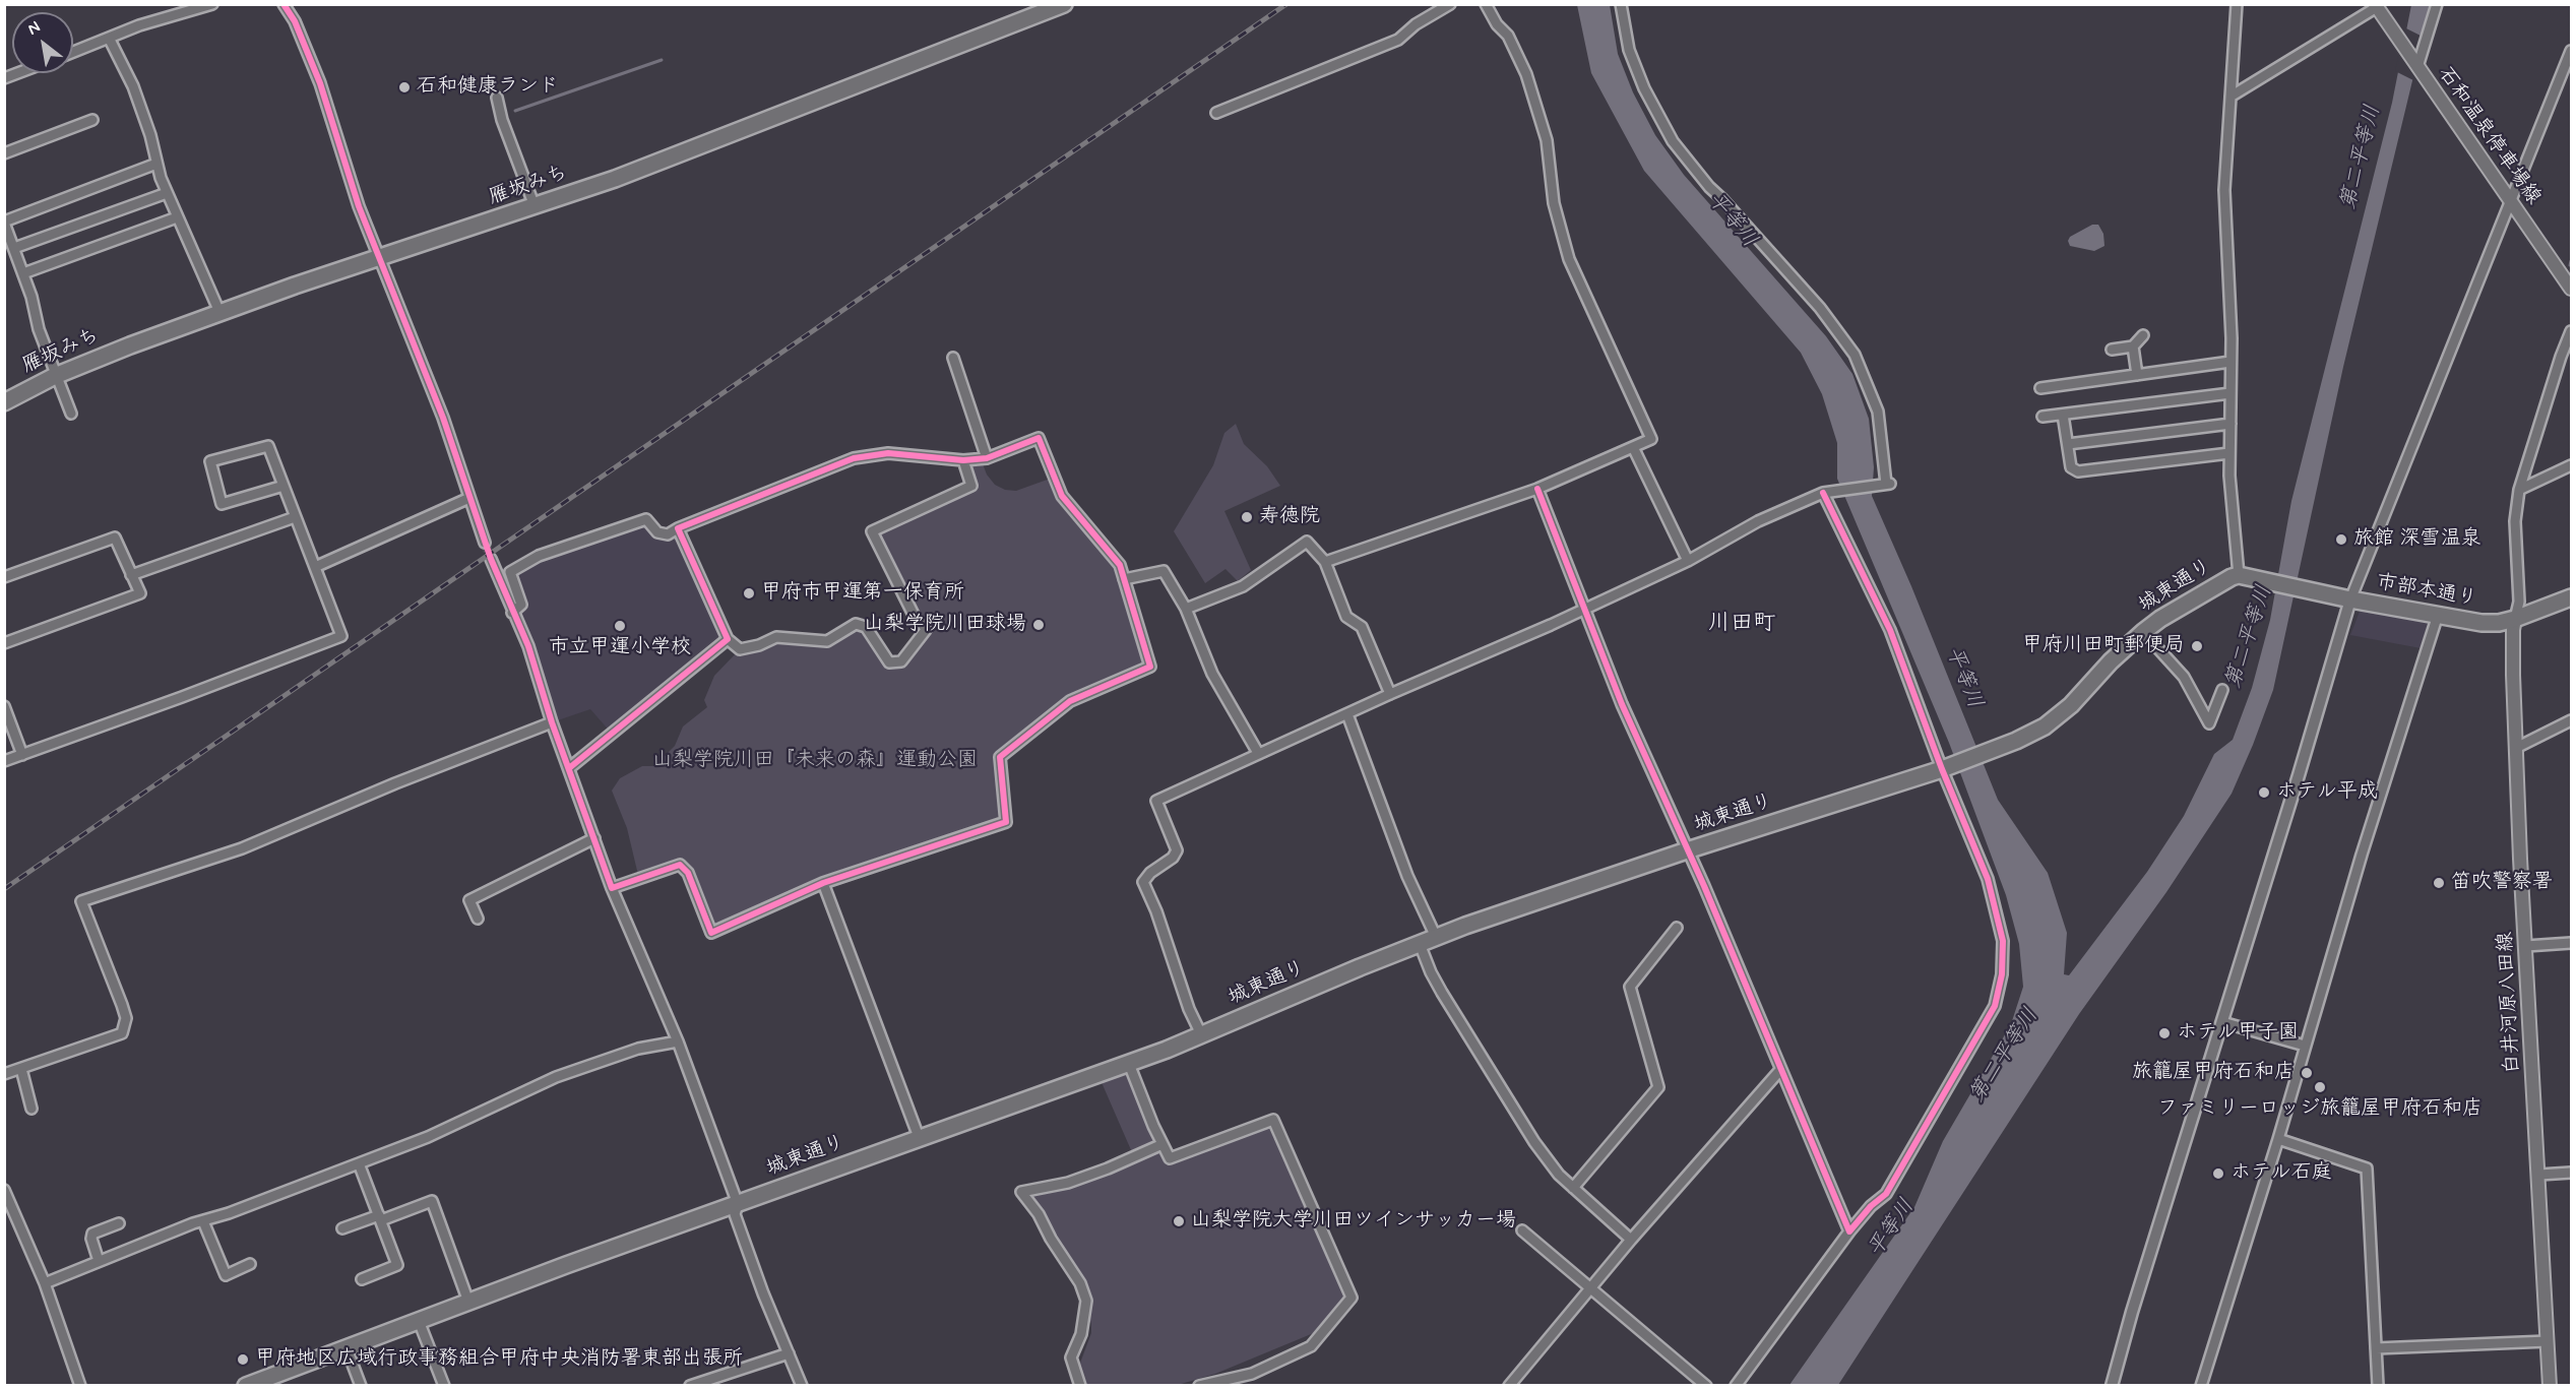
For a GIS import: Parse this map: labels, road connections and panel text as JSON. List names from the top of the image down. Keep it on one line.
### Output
{"streets":{"highway":["雁坂みち","城東通り","市部本通り"],"main road":["石和温泉停車場線","白井河原八田線"]},"crossings":[["城東通り","市部本通り"],["市部本通り","白井河原八田線"]],"districts":["川田町"],"water":["第二平等川","平等川"],"parks":["山梨学院川田『未来の森』運動公園"],"places":["石和健康ランド","寿徳院","旅館 深雪温泉","甲府市甲運第一保育所","山梨学院川田球場","市立甲運小学校","甲府川田町郵便局","ホテル平成","笛吹警察署","ホテル甲子園","旅籠屋甲府石和店","ファミリーロッジ旅籠屋甲府石和店","ホテル石庭","山梨学院大学川田ツインサッカー場","甲府地区広域行政事務組合甲府中央消防署東部出張所"],"north":"top left"}
